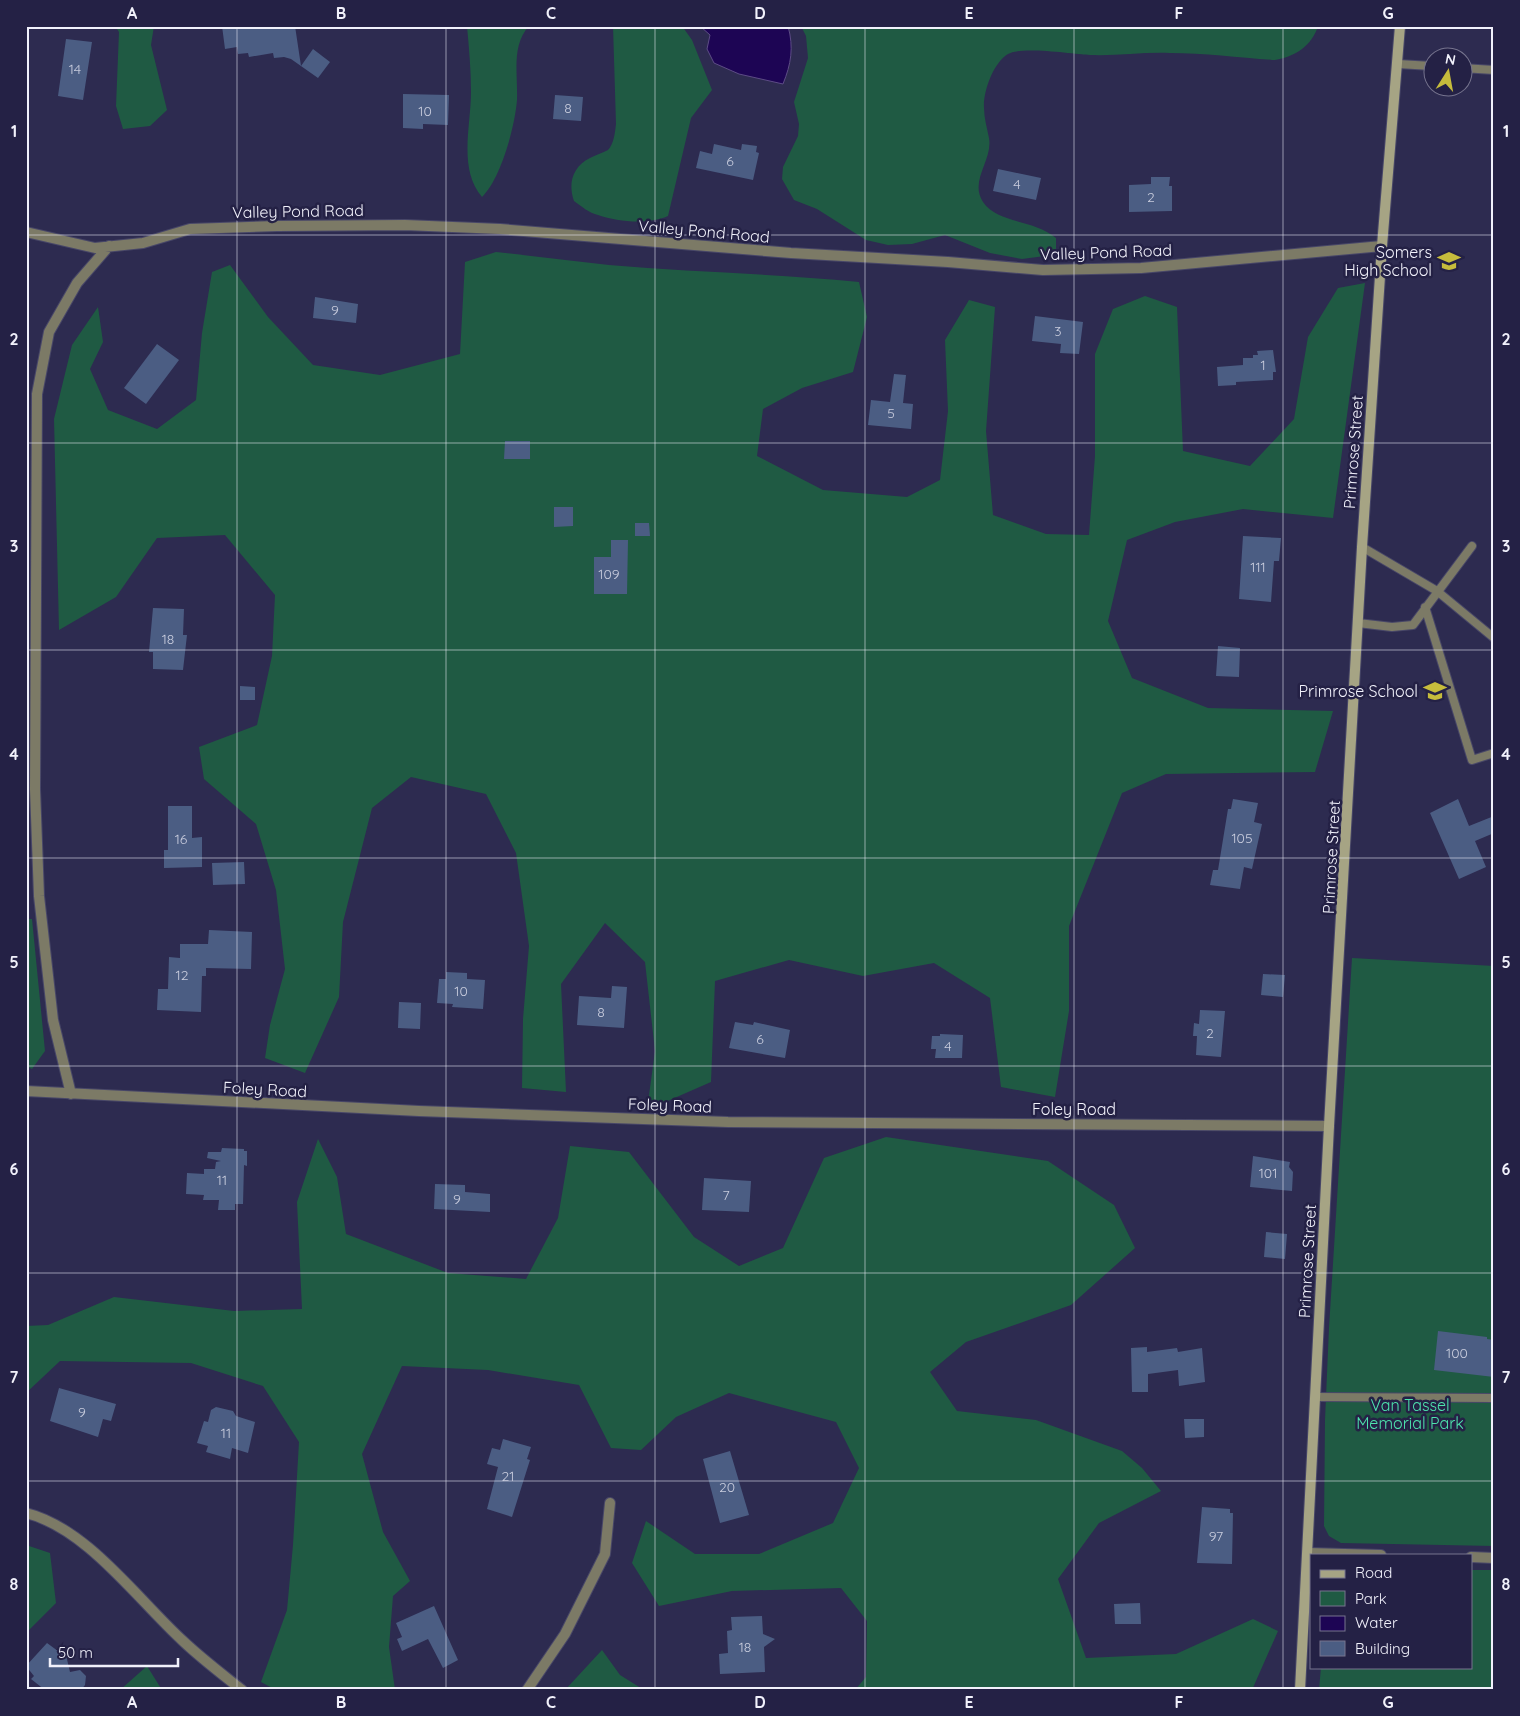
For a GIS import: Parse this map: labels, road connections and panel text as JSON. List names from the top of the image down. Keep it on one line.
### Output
{"streets":{"main road":["Primrose Street"],"street":["Valley Pond Road","Foley Road"]},"crossings":[["Valley Pond Road","Primrose Street"],["Primrose Street","Foley Road"]],"parks":["Van Tassel Memorial Park"],"places":{"school or university":["Somers High School","Primrose School"]},"house_numbers":["14","8","10","6","4","2","9","3","1","5","111","109","18","105","16","12","10","8","2","6","4","101","11","7","9","100","9","11","21","20","97","18"],"legend":["Road","Park","Water","Building"],"scale_bar":"50 m","north":"top","grid":{"columns":["A","B","C","D","E","F","G"],"rows":["1","2","3","4","5","6","7","8"]}}
